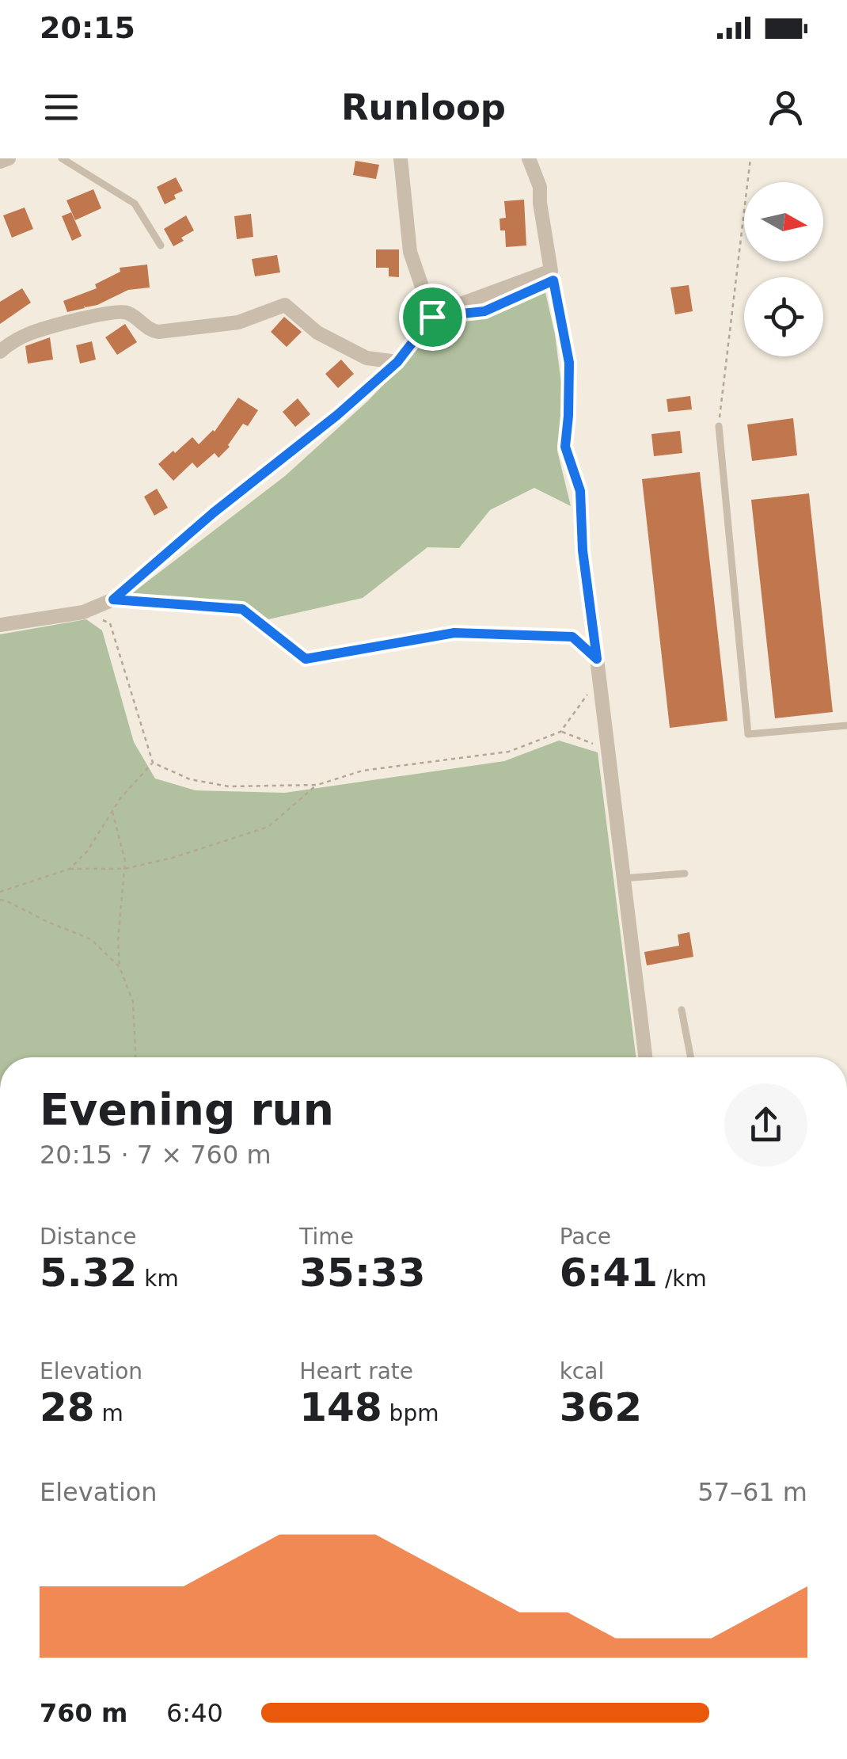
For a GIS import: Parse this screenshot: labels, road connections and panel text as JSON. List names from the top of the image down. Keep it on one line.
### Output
{"north":"right","page":{"status":"20:15","header":"Runloop","heading":["Evening run","20:15 · 7 × 760 m"],"stats":[["Distance","5.32 km"],["Time","35:33"],["Pace","6:41 /km"],["Elevation","28 m"],["Heart rate","148 bpm"],["kcal","362"]],"chart":["Elevation","57–61 m"],"list":[{"name":"760 m","note":"6:40"}]}}
